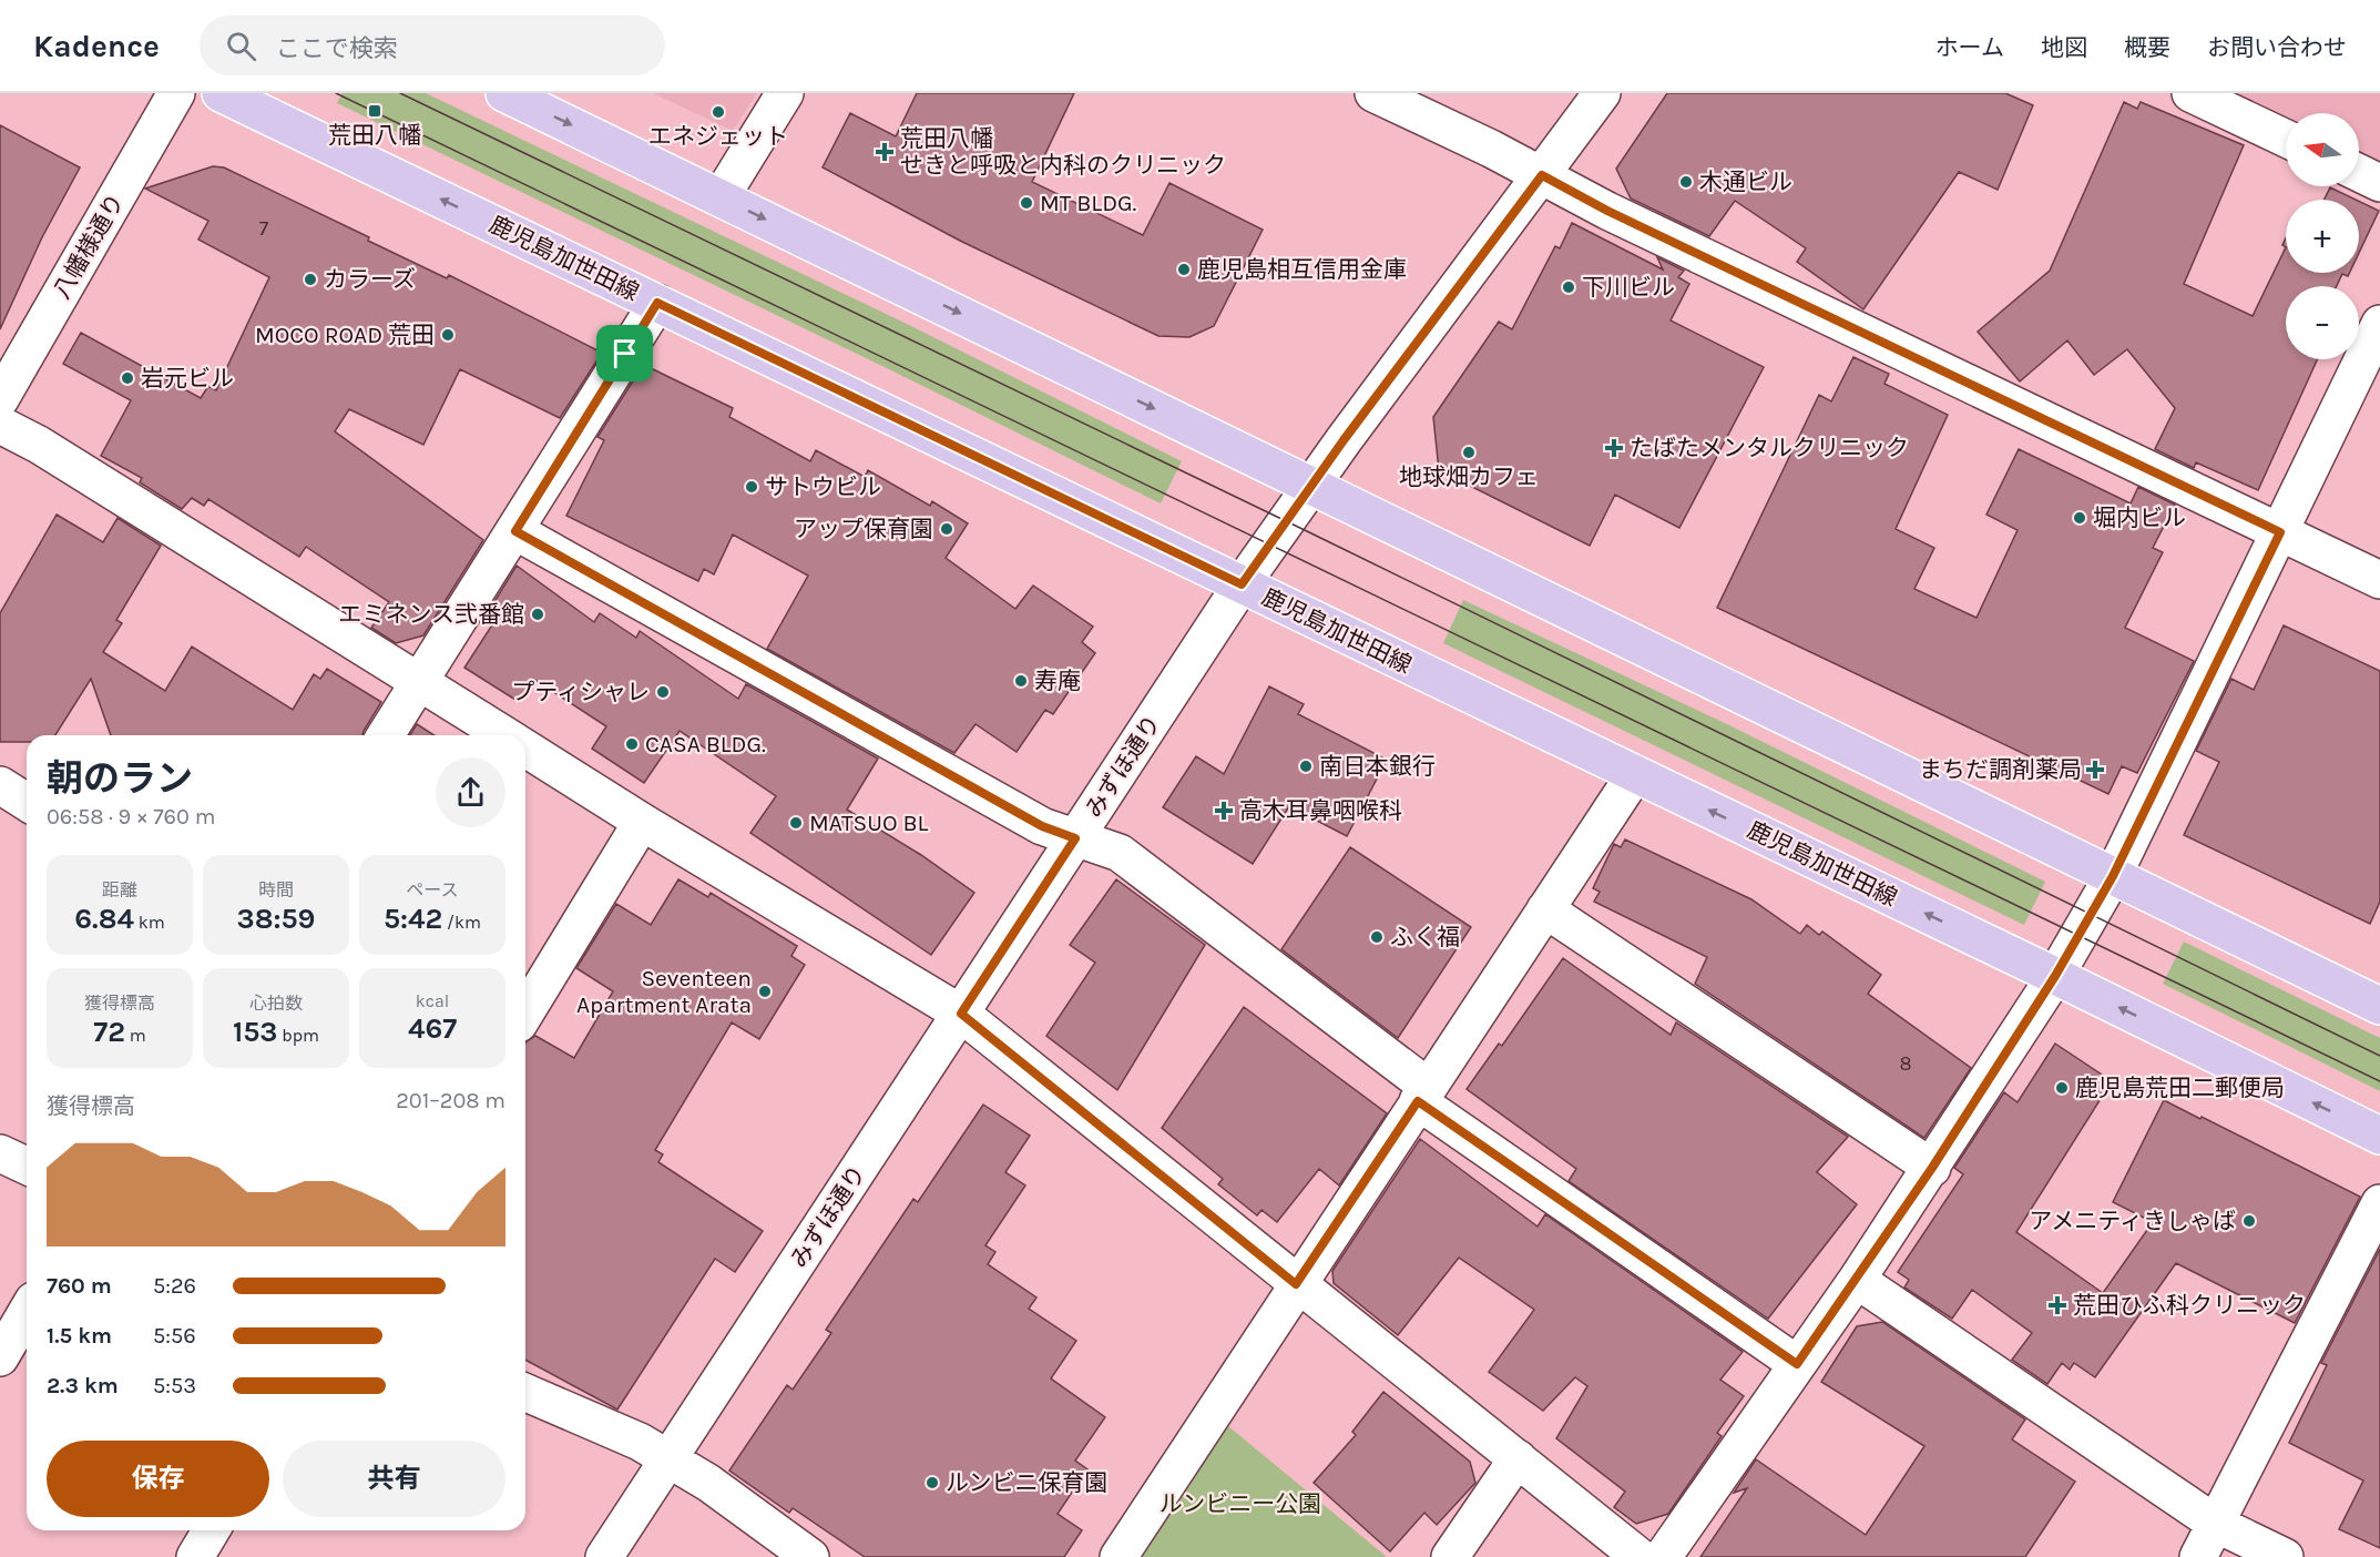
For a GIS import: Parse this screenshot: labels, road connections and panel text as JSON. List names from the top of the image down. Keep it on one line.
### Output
{"streets":{"main road":["鹿児島加世田線"],"street":["八幡様通り","みずほ通り"]},"crossings":[["鹿児島加世田線","みずほ通り"]],"parks":["ルンビニー公園"],"places":{"transit":["荒田八幡"],"other":["エネジェット","木通ビル","MT BLDG.","鹿児島相互信用金庫","カラーズ","下川ビル","MOCO ROAD 荒田","岩元ビル","地球畑カフェ","サトウビル","堀内ビル","アップ保育園","エミネンス弐番館","寿庵","プティシャレ","CASA BLDG.","南日本銀行","MATSUO BL","ふく福","Seventeen Apartment Arata","鹿児島荒田二郵便局","アメニティきしゃば","ルンビニ保育園"],"health":["荒田八幡 せきと呼吸と内科のクリニック","たばたメンタルクリニック","まちだ調剤薬局","高木耳鼻咽喉科","荒田ひふ科クリニック"]},"house_numbers":["7","8"],"north":"left","page":{"header":"Kadence","search":"ここで検索","nav":["ホーム","地図","概要","お問い合わせ"],"map_buttons":["+","−"],"heading":["朝のラン","06:58 · 9 × 760 m"],"stats":[["距離","6.84 km"],["時間","38:59"],["ペース","5:42 /km"],["獲得標高","72 m"],["心拍数","153 bpm"],["kcal","467"]],"chart":["獲得標高","201–208 m"],"list":[{"name":"760 m","note":"5:26"},{"name":"1.5 km","note":"5:56"},{"name":"2.3 km","note":"5:53"}],"buttons":["保存","共有"]}}
